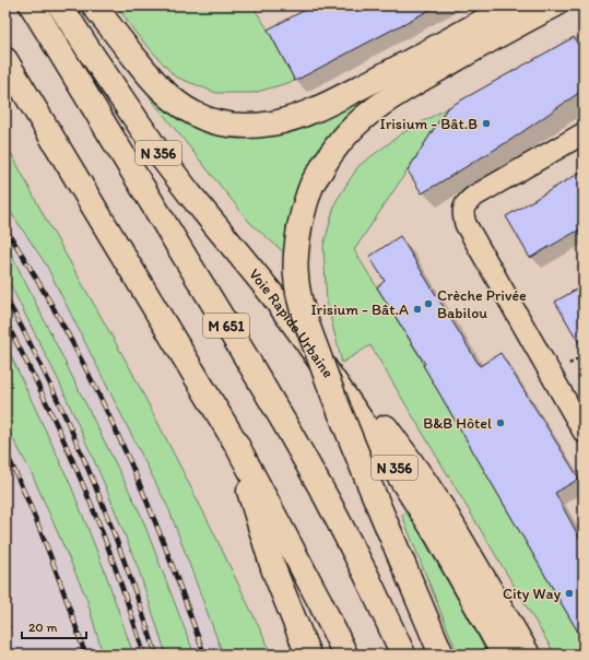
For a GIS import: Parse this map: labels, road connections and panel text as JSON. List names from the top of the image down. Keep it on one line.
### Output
{"streets":{"highway":["N 356","Voie Rapide Urbaine","M 651"]},"places":["Irisium - Bât.B","Crèche Privée Babilou","Irisium - Bât.A","B&B Hôtel","City Way"],"scale_bar":"20 m"}
